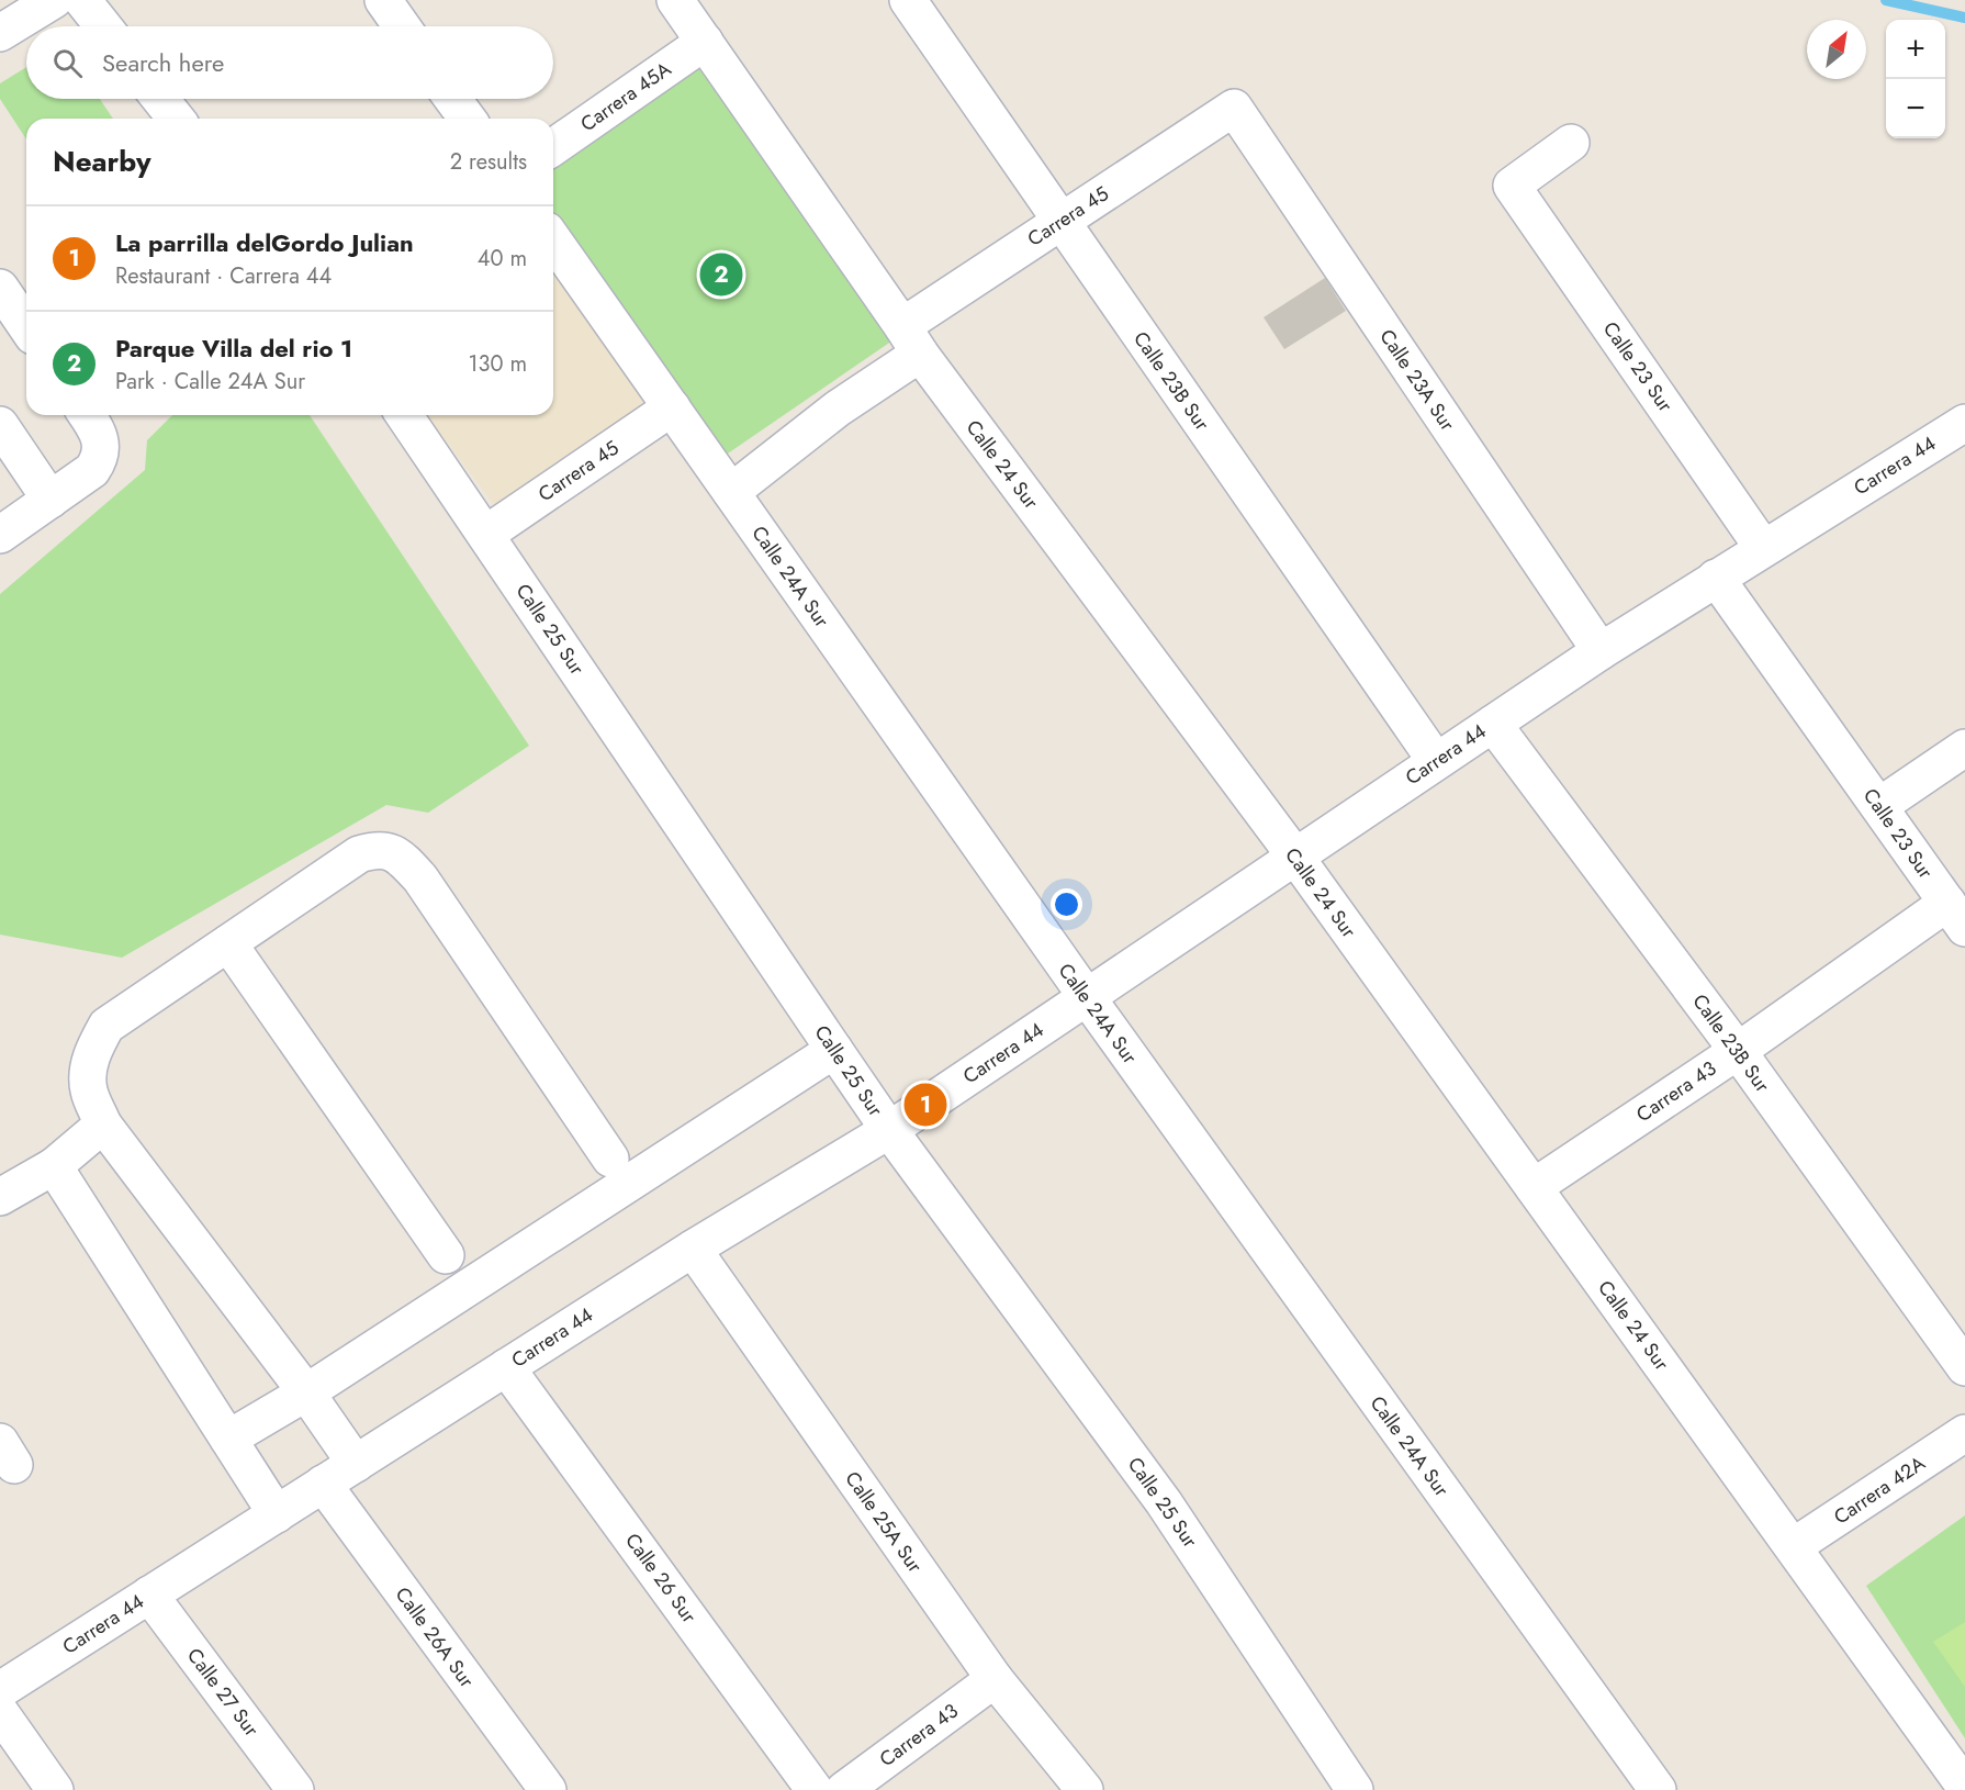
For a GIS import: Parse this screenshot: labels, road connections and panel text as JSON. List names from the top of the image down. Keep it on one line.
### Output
{"streets":{"street":["Carrera 45A","Carrera 45","Calle 23 Sur","Calle 23A Sur","Calle 23B Sur","Calle 24 Sur","Carrera 44","Calle 24A Sur","Calle 25 Sur","Carrera 43","Carrera 42A","Calle 25A Sur","Calle 26 Sur","Calle 26A Sur","Calle 27 Sur"]},"crossings":[["Carrera 45A","Calle 24 Sur"],["Carrera 45","Calle 23A Sur"],["Carrera 45","Calle 23B Sur"],["Carrera 45","Calle 24 Sur"],["Carrera 45","Calle 24A Sur"],["Carrera 45","Calle 25 Sur"],["Calle 23 Sur","Carrera 44"],["Calle 23 Sur","Carrera 43"],["Calle 23A Sur","Carrera 44"],["Calle 23B Sur","Carrera 44"],["Calle 23B Sur","Carrera 43"],["Calle 24 Sur","Carrera 44"],["Calle 24 Sur","Carrera 43"],["Calle 24 Sur","Carrera 42A"],["Carrera 44","Calle 24A Sur"],["Carrera 44","Calle 25 Sur"],["Carrera 44","Calle 25A Sur"],["Carrera 44","Calle 26 Sur"],["Carrera 44","Calle 26A Sur"],["Carrera 44","Calle 27 Sur"],["Carrera 43","Calle 25A Sur"]],"north":"top right","page":{"map_buttons":["+","−"],"search":"Search here","heading":["Nearby","2 results"],"list":[{"mark":"1","name":"La parrilla delGordo Julian","note":"Restaurant · Carrera 44","value":"40 m"},{"mark":"2","name":"Parque Villa del rio 1","note":"Park · Calle 24A Sur","value":"130 m"}],"pins":["2","1"]}}
